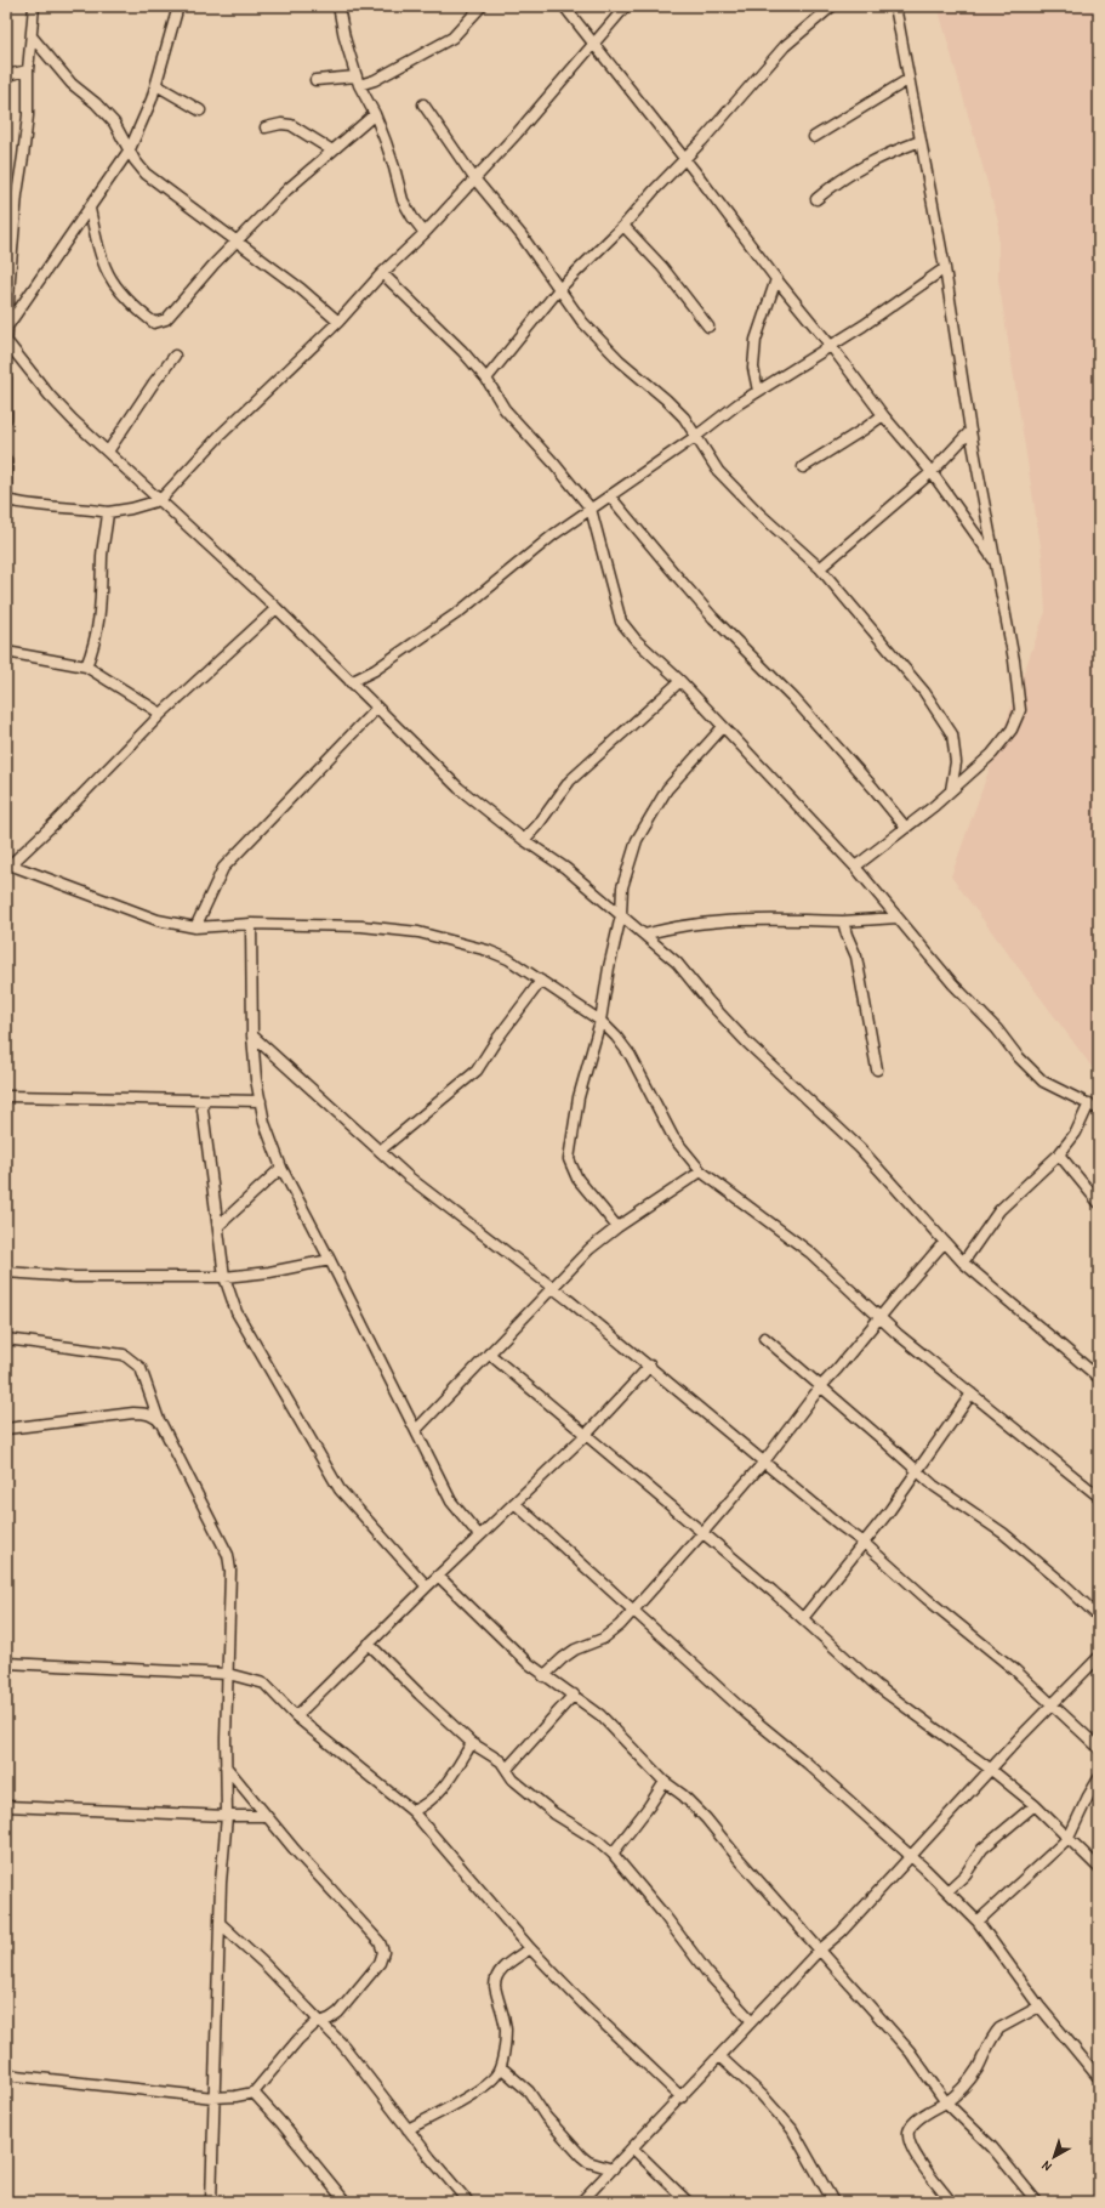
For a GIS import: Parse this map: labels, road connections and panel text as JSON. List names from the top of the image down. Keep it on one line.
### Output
{"north":"bottom left"}
